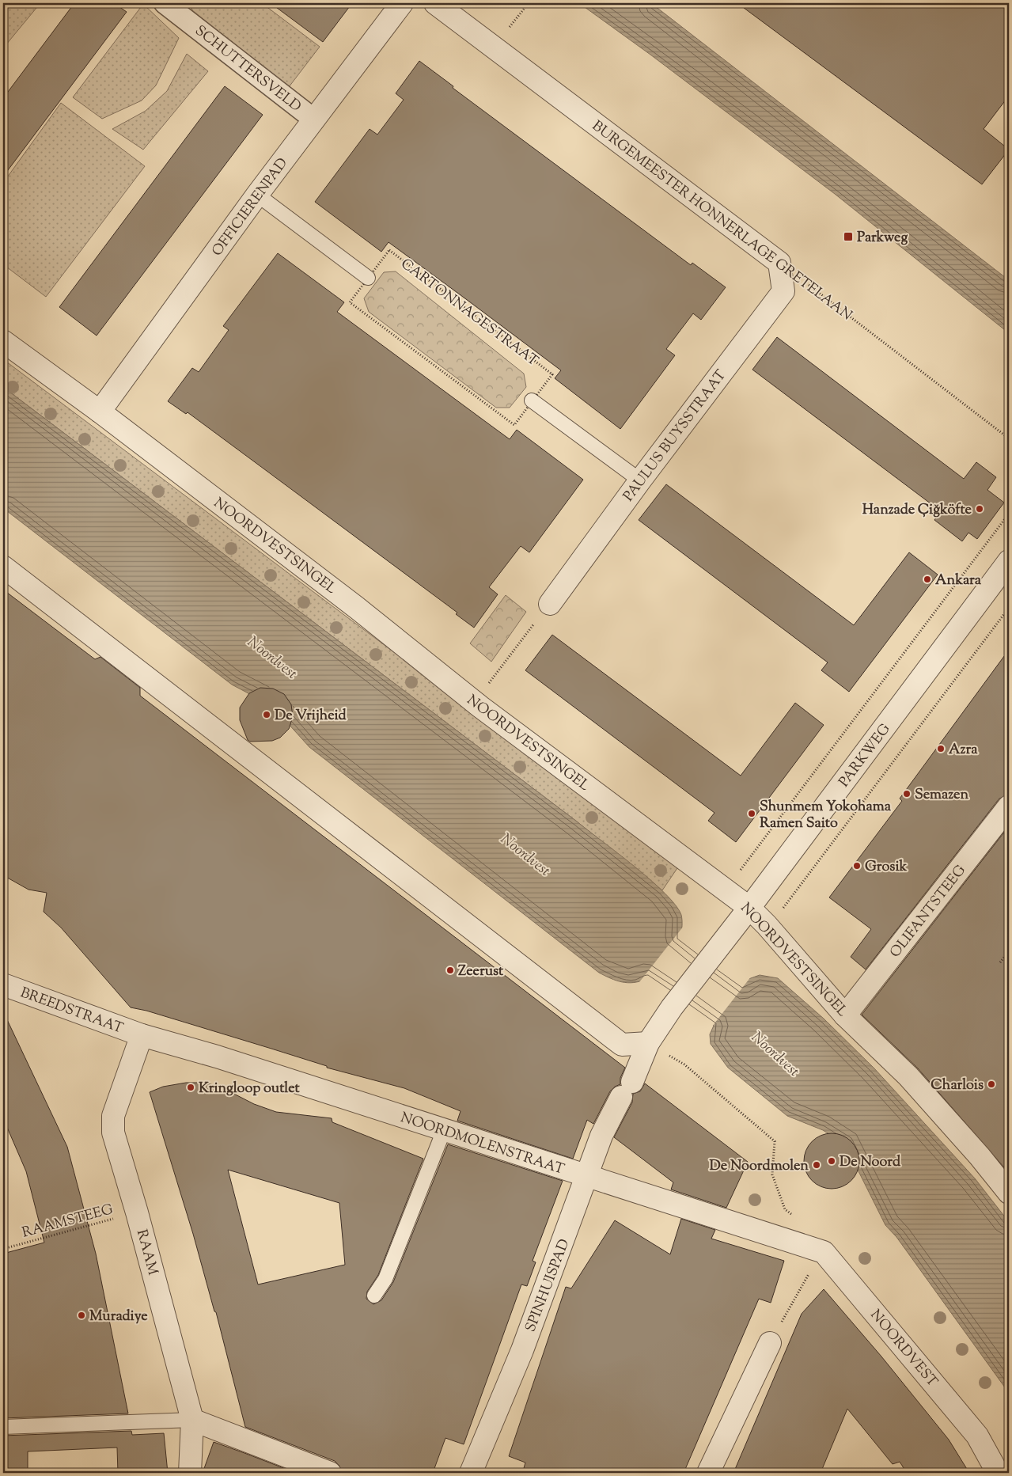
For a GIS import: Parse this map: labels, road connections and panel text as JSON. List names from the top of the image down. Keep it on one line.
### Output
{"streets":{"street":["SCHUTTERSVELD","OFFICIERENPAD","BURGEMEESTER HONNERLAGE GRETELAAN","PAULUS BUYSSTRAAT","NOORDVESTSINGEL","PARKWEG","OLIFANTSTEEG","BREEDSTRAAT","NOORDMOLENSTRAAT","RAAM","SPINHUISPAD","NOORDVEST"],"path":["CARTONNAGESTRAAT","RAAMSTEEG"]},"crossings":[["SCHUTTERSVELD","OFFICIERENPAD"],["OFFICIERENPAD","NOORDVESTSINGEL"],["BURGEMEESTER HONNERLAGE GRETELAAN","PAULUS BUYSSTRAAT"],["NOORDVESTSINGEL","PARKWEG"],["NOORDVESTSINGEL","OLIFANTSTEEG"],["PARKWEG","SPINHUISPAD"],["BREEDSTRAAT","NOORDMOLENSTRAAT"],["BREEDSTRAAT","RAAM"],["NOORDMOLENSTRAAT","RAAM"],["NOORDMOLENSTRAAT","SPINHUISPAD"],["NOORDMOLENSTRAAT","NOORDVEST"],["RAAMSTEEG","RAAM"]],"water":["Noordvest"],"places":{"transit":["Parkweg"],"other":["Hanzade Çiğköfte","Ankara","De Vrijheid","Azra","Semazen","Shunmem Yokohama Ramen Saito","Grosik","Zeerust","Charlois","Kringloop outlet","De Noord","De Noordmolen","Muradiye"]}}
